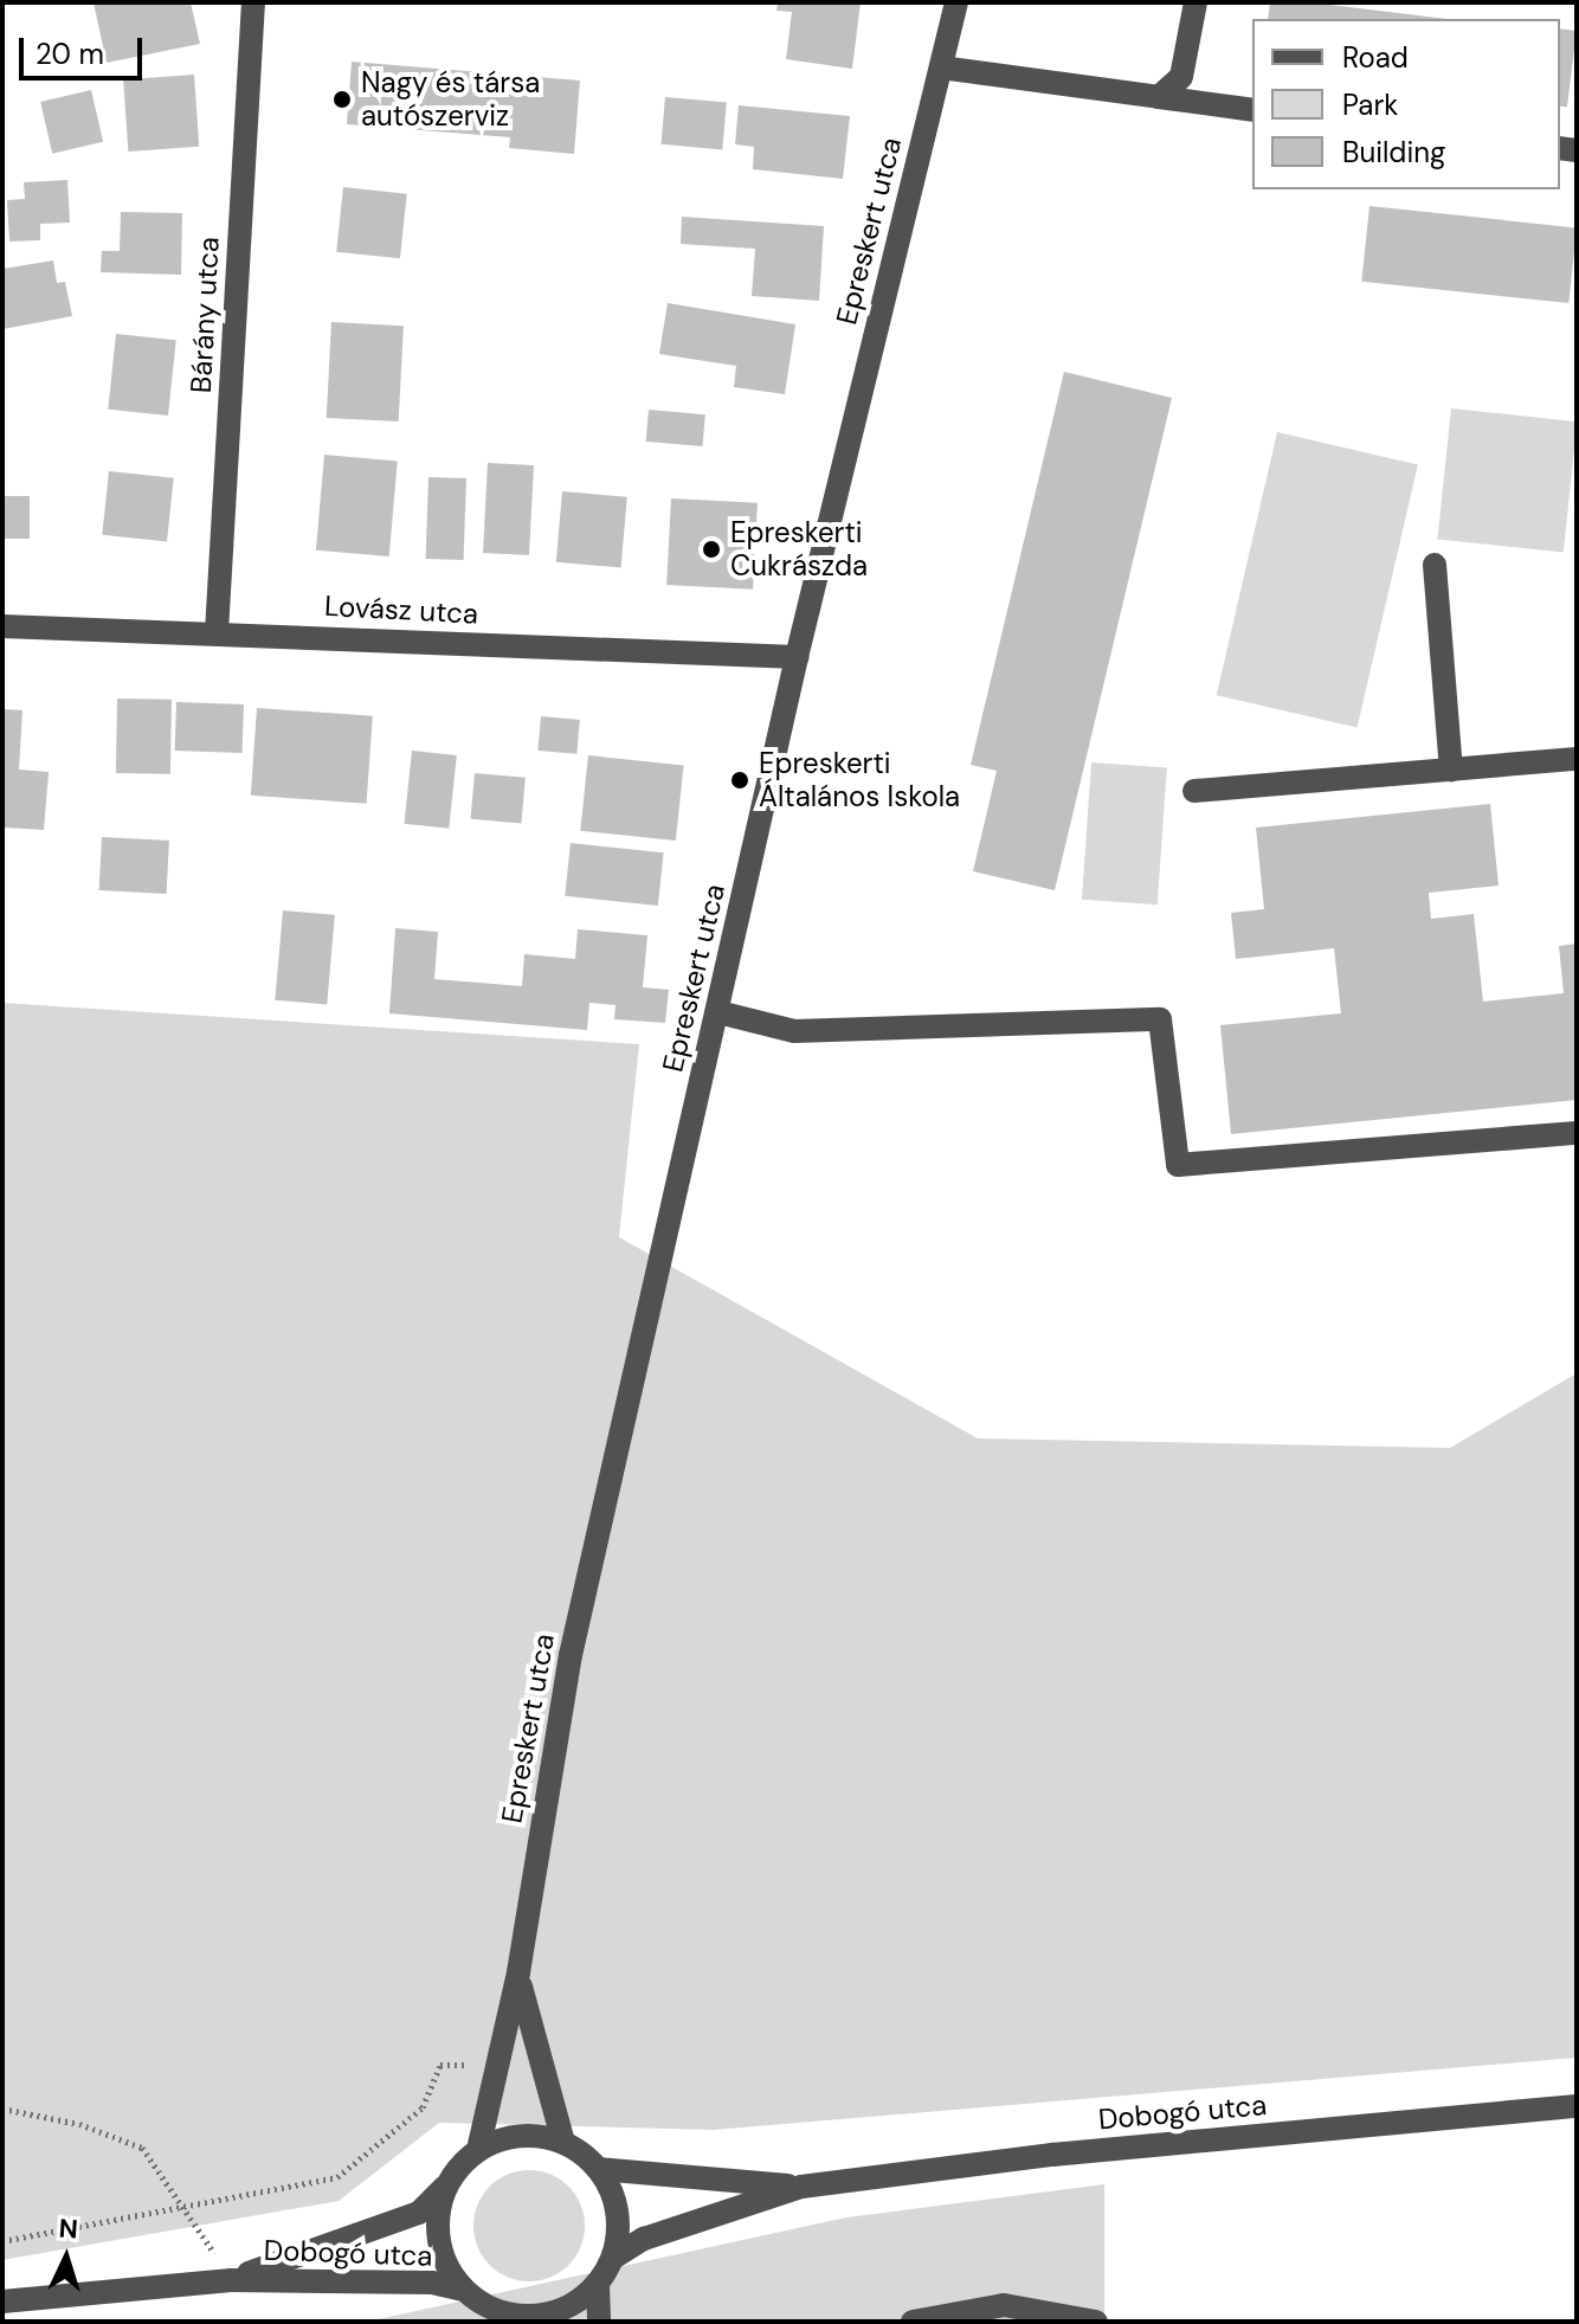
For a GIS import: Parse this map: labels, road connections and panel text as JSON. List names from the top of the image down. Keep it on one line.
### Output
{"streets":{"street":["Epreskert utca","Bárány utca","Lovász utca","Dobogó utca"]},"crossings":[["Epreskert utca","Lovász utca"],["Epreskert utca","Dobogó utca"],["Bárány utca","Lovász utca"]],"places":["Nagy és társa autószerviz","Epreskerti Cukrászda","Epreskerti Általános Iskola"],"legend":["Road","Park","Building"],"scale_bar":"20 m","north":"top"}
